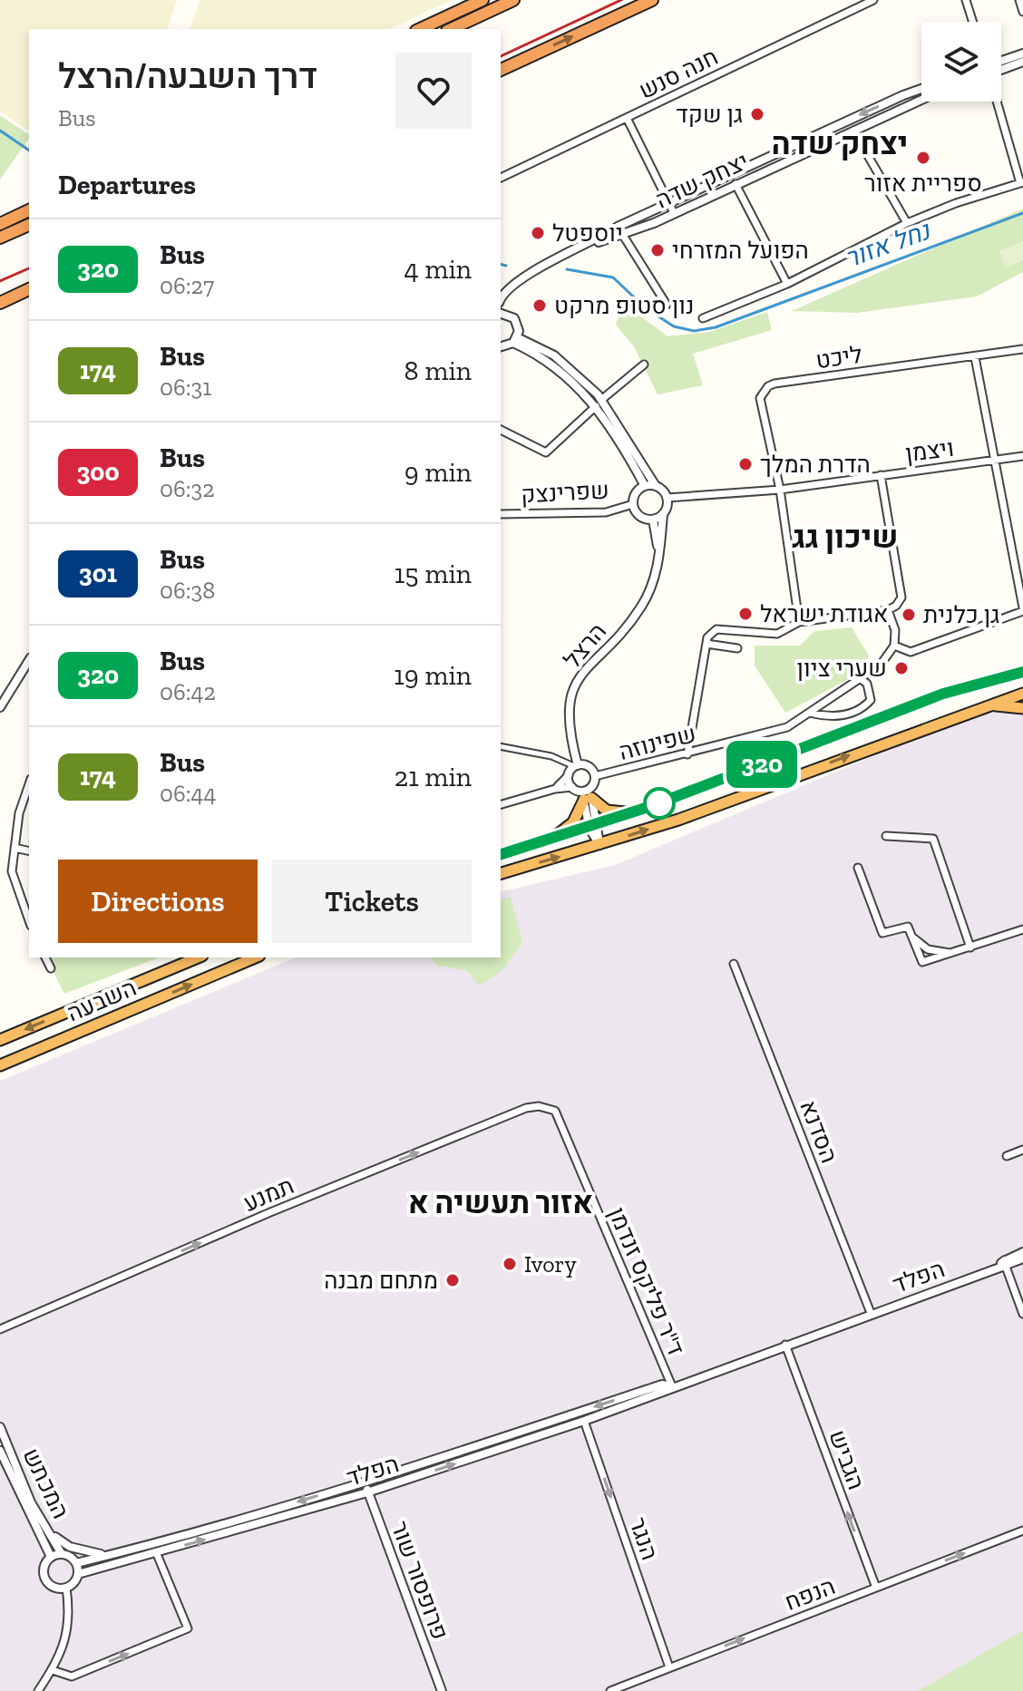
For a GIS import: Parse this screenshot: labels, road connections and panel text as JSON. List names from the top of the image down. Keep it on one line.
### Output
{"streets":{"highway":["השבעה"],"street":["חנה סנש","יצחק שדה","ליכט","ויצמן","שפרינצק","הרצל","שפינוזה","הסדנא","תמנע","הפלד","ד''ר פליקס זנדמן","הגביש","המכתש","הנגר","פרופסור שור","הנפח"]},"crossings":[["ליכט","ויצמן"],["ויצמן","שפרינצק"],["ויצמן","הרצל"],["שפרינצק","הרצל"],["הרצל","שפינוזה"],["הסדנא","הפלד"],["תמנע","ד''ר פליקס זנדמן"],["הפלד","ד''ר פליקס זנדמן"],["הפלד","הגביש"],["הפלד","המכתש"],["הפלד","הנגר"],["הפלד","פרופסור שור"],["הגביש","הנפח"],["הנגר","הנפח"]],"one_way":["תמנע","הגביש","הנגר","הנפח"],"districts":["יצחק שדה","שיכון גג","אזור תעשיה א"],"water":["נחל אזור"],"places":["גן שקד","ספריית אזור","יוספטל","הפועל המזרחי","נון סטופ מרקט","הדרת המלך","אגודת ישראל","גן כלנית","שערי ציון","Ivory","מתחם מבנה"],"lines":["bus line 320"],"page":{"on_map":"320","heading":[["דרך השבעה/הרצל","Bus"],"Departures"],"list":[{"mark":"320","name":"Bus","note":"06:27","value":"4 min"},{"mark":"174","name":"Bus","note":"06:31","value":"8 min"},{"mark":"300","name":"Bus","note":"06:32","value":"9 min"},{"mark":"301","name":"Bus","note":"06:38","value":"15 min"},{"mark":"320","name":"Bus","note":"06:42","value":"19 min"},{"mark":"174","name":"Bus","note":"06:44","value":"21 min"}],"buttons":["Directions","Tickets"]}}
